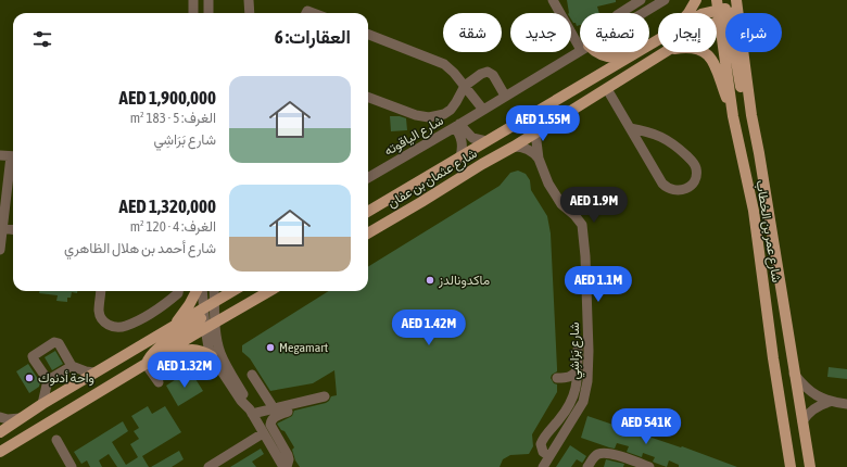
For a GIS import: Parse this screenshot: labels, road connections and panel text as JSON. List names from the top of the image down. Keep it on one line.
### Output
{"streets":{"main road":["شارع عثمان بن عفان","شارع عمر بن الخطاب"],"street":["شارع الياقوته","شارع بَرَاشِي"]},"crossings":[["شارع الياقوته","شارع عثمان بن عفان"],["شارع عثمان بن عفان","شارع عمر بن الخطاب"],["شارع عثمان بن عفان","شارع بَرَاشِي"]],"places":["ماكدونالدز","Megamart","واحة أدنوك"],"page":{"chip":["شراء","إيجار","تصفية","جديد","شقة"],"heading":"العقارات: 6","list":[{"name":"AED 1,900,000","note":"الغرف: 5 · 183 m² · شارع بَرَاشِي"},{"name":"AED 1,320,000","note":"الغرف: 4 · 120 m² · شارع أحمد بن هلال الظاهري"}],"price":["AED 1.55M","AED 1.9M","AED 1.1M","AED 1.42M","AED 1.32M","AED 541K"]}}
